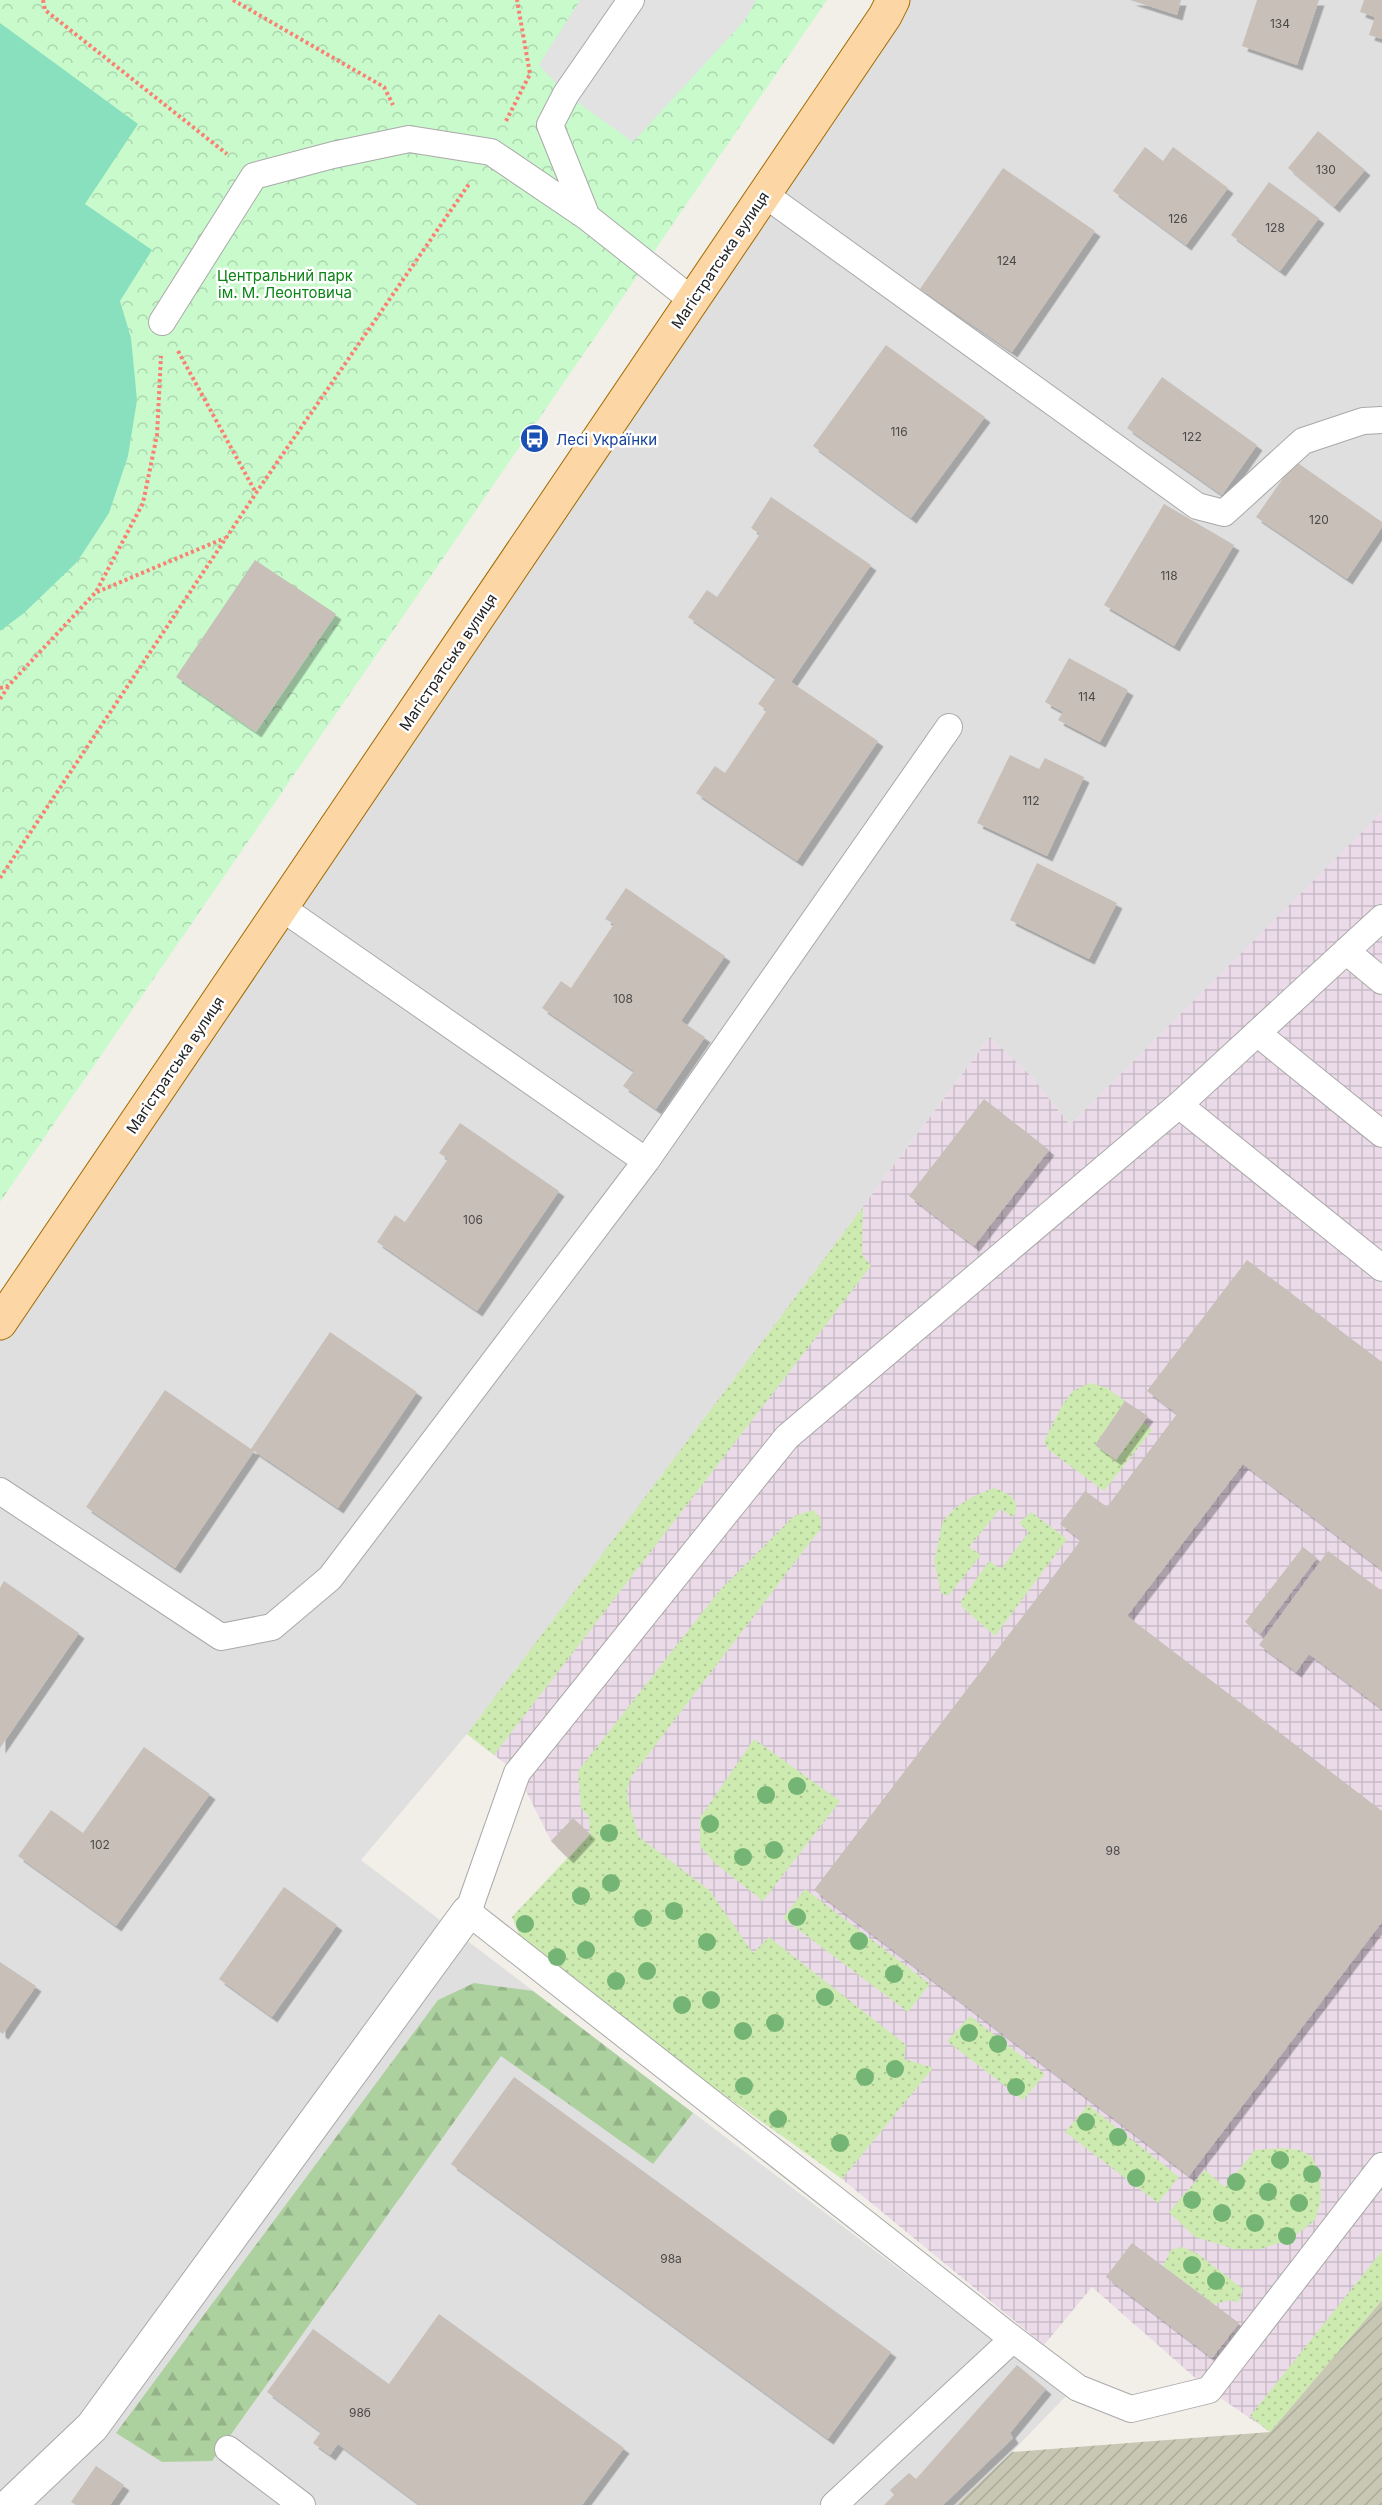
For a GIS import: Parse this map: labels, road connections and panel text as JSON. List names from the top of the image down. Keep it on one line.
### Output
{"streets":{"main road":["Магістратська вулиця"]},"parks":["Центральний парк ім. М. Леонтовича"],"places":{"bus stop":["Лесі Українки"]},"house_numbers":["134","130","126","128","124","116","122","120","118","114","112","108","106","102","98","98а","98б"]}
